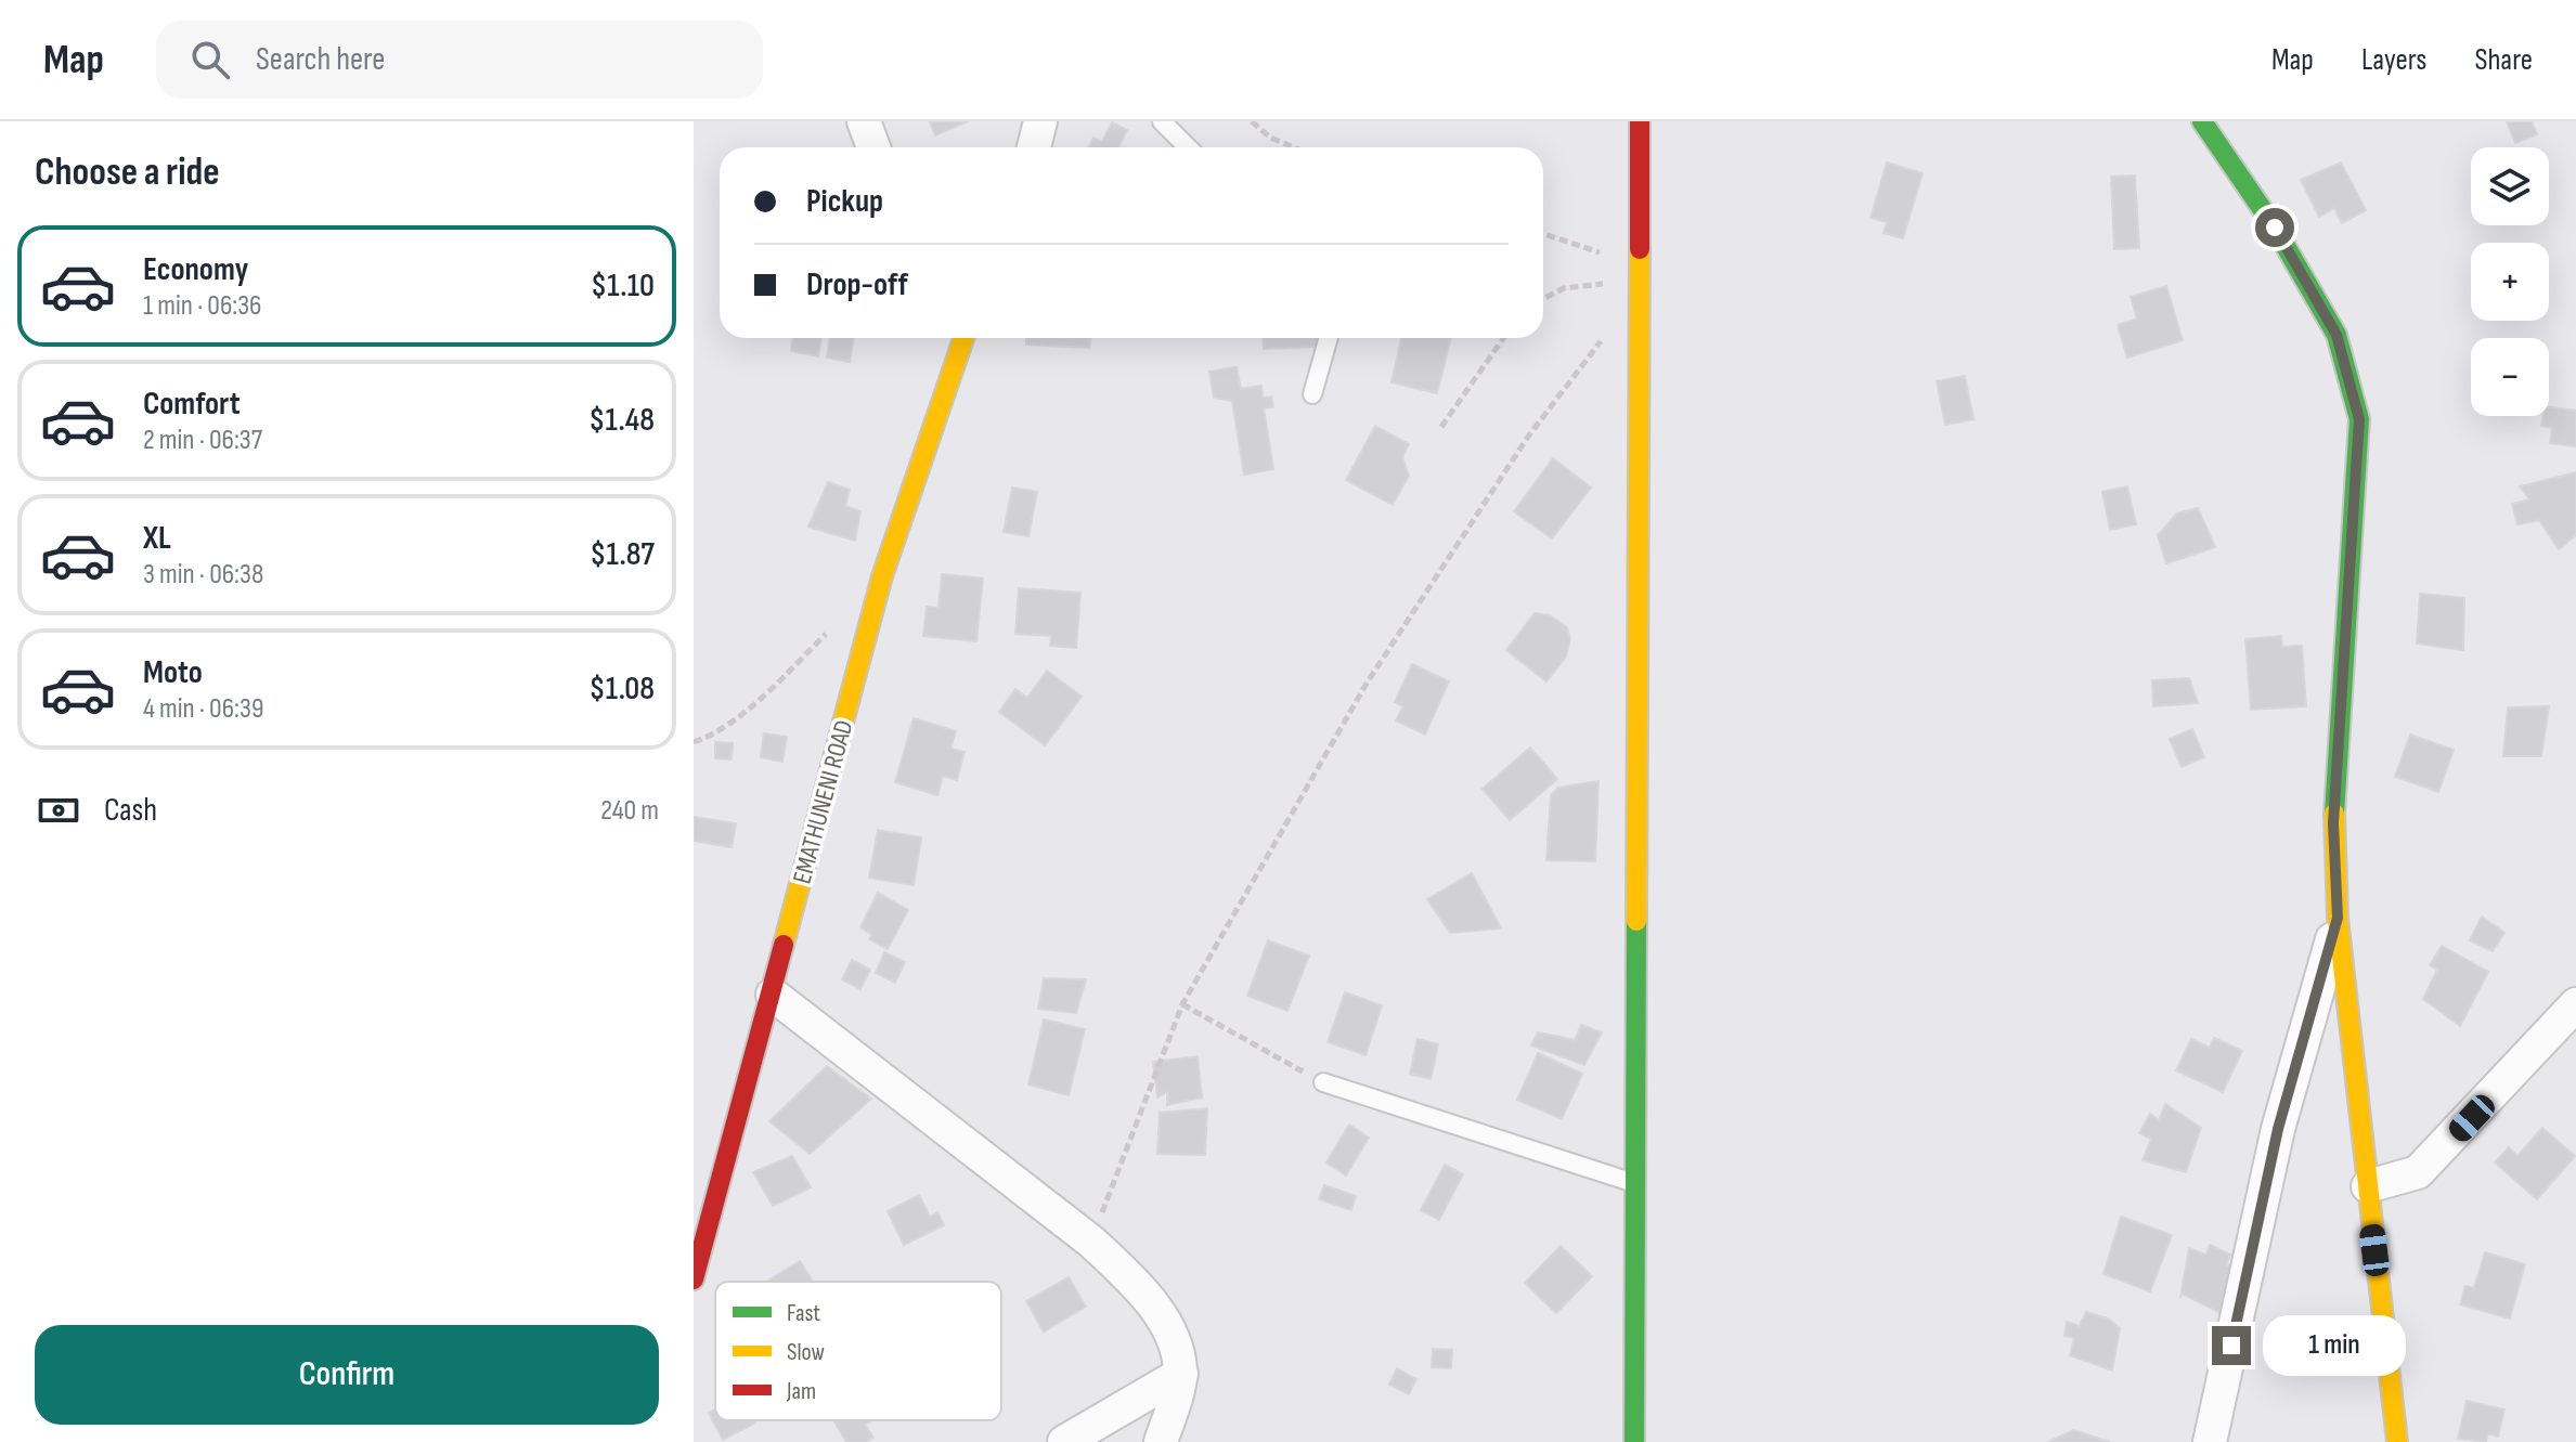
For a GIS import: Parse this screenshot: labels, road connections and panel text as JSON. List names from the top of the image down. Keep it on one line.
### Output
{"streets":{"street":["EMATHUNENI ROAD"]},"legend":["Fast","Slow","Jam"],"page":{"header":"Map","search":"Search here","nav":["Map","Layers","Share"],"heading":"Choose a ride","map_buttons":["+","−"],"banner":["Pickup","Drop-off"],"list":[{"name":"Economy","note":"1 min · 06:36","value":"$1.10"},{"name":"Comfort","note":"2 min · 06:37","value":"$1.48"},{"name":"XL","note":"3 min · 06:38","value":"$1.87"},{"name":"Moto","note":"4 min · 06:39","value":"$1.08"}],"pay":["Cash","240 m"],"buttons":"Confirm","bubble":"1 min"}}
